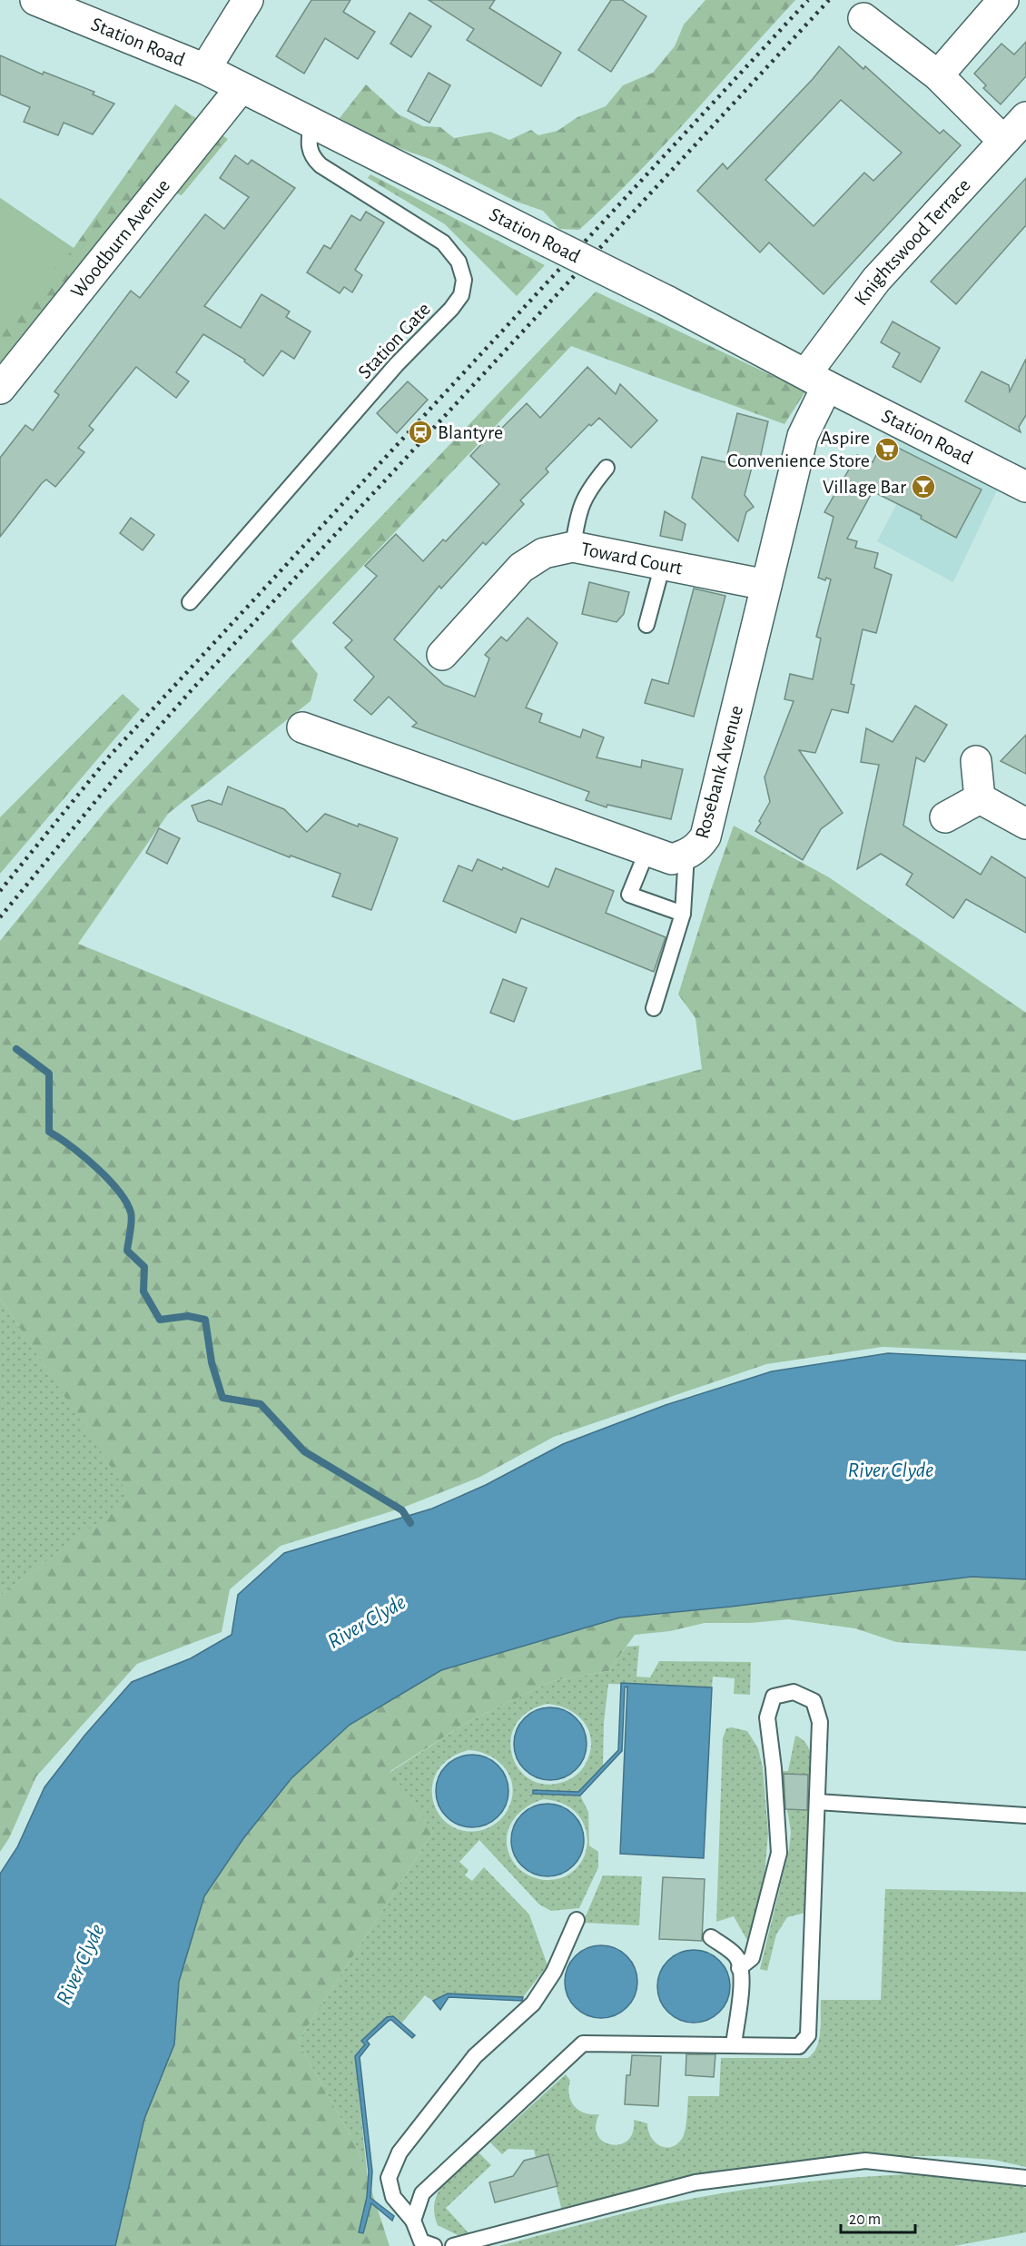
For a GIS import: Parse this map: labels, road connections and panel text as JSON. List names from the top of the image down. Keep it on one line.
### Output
{"streets":{"street":["Station Road","Woodburn Avenue","Knightswood Terrace","Toward Court","Rosebank Avenue"],"lane":["Station Gate"]},"crossings":[["Station Road","Woodburn Avenue"],["Station Road","Knightswood Terrace"],["Station Road","Station Gate"],["Station Road","Rosebank Avenue"],["Knightswood Terrace","Rosebank Avenue"],["Toward Court","Rosebank Avenue"]],"water":["River Clyde"],"places":{"station":["Blantyre"],"supermarket":["Aspire Convenience Store"],"bar":["Village Bar"]},"scale_bar":"20 m"}
